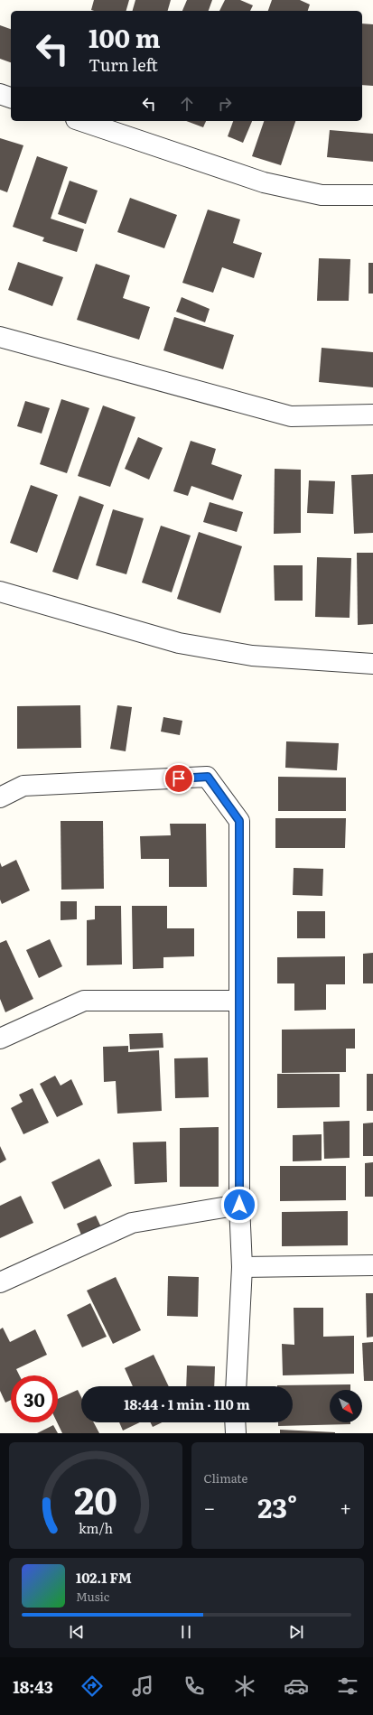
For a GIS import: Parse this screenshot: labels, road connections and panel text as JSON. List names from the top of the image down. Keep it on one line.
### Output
{"north":"bottom right","page":{"turn":["100 m","Turn left"],"limit":"30","trip":"18:44 · 1 min · 110 m","tile":"Climate","heat":["−","23°","+"],"song":["102.1 FM","Music"],"tabs":"18:43","gauge":["20","km/h"]}}
